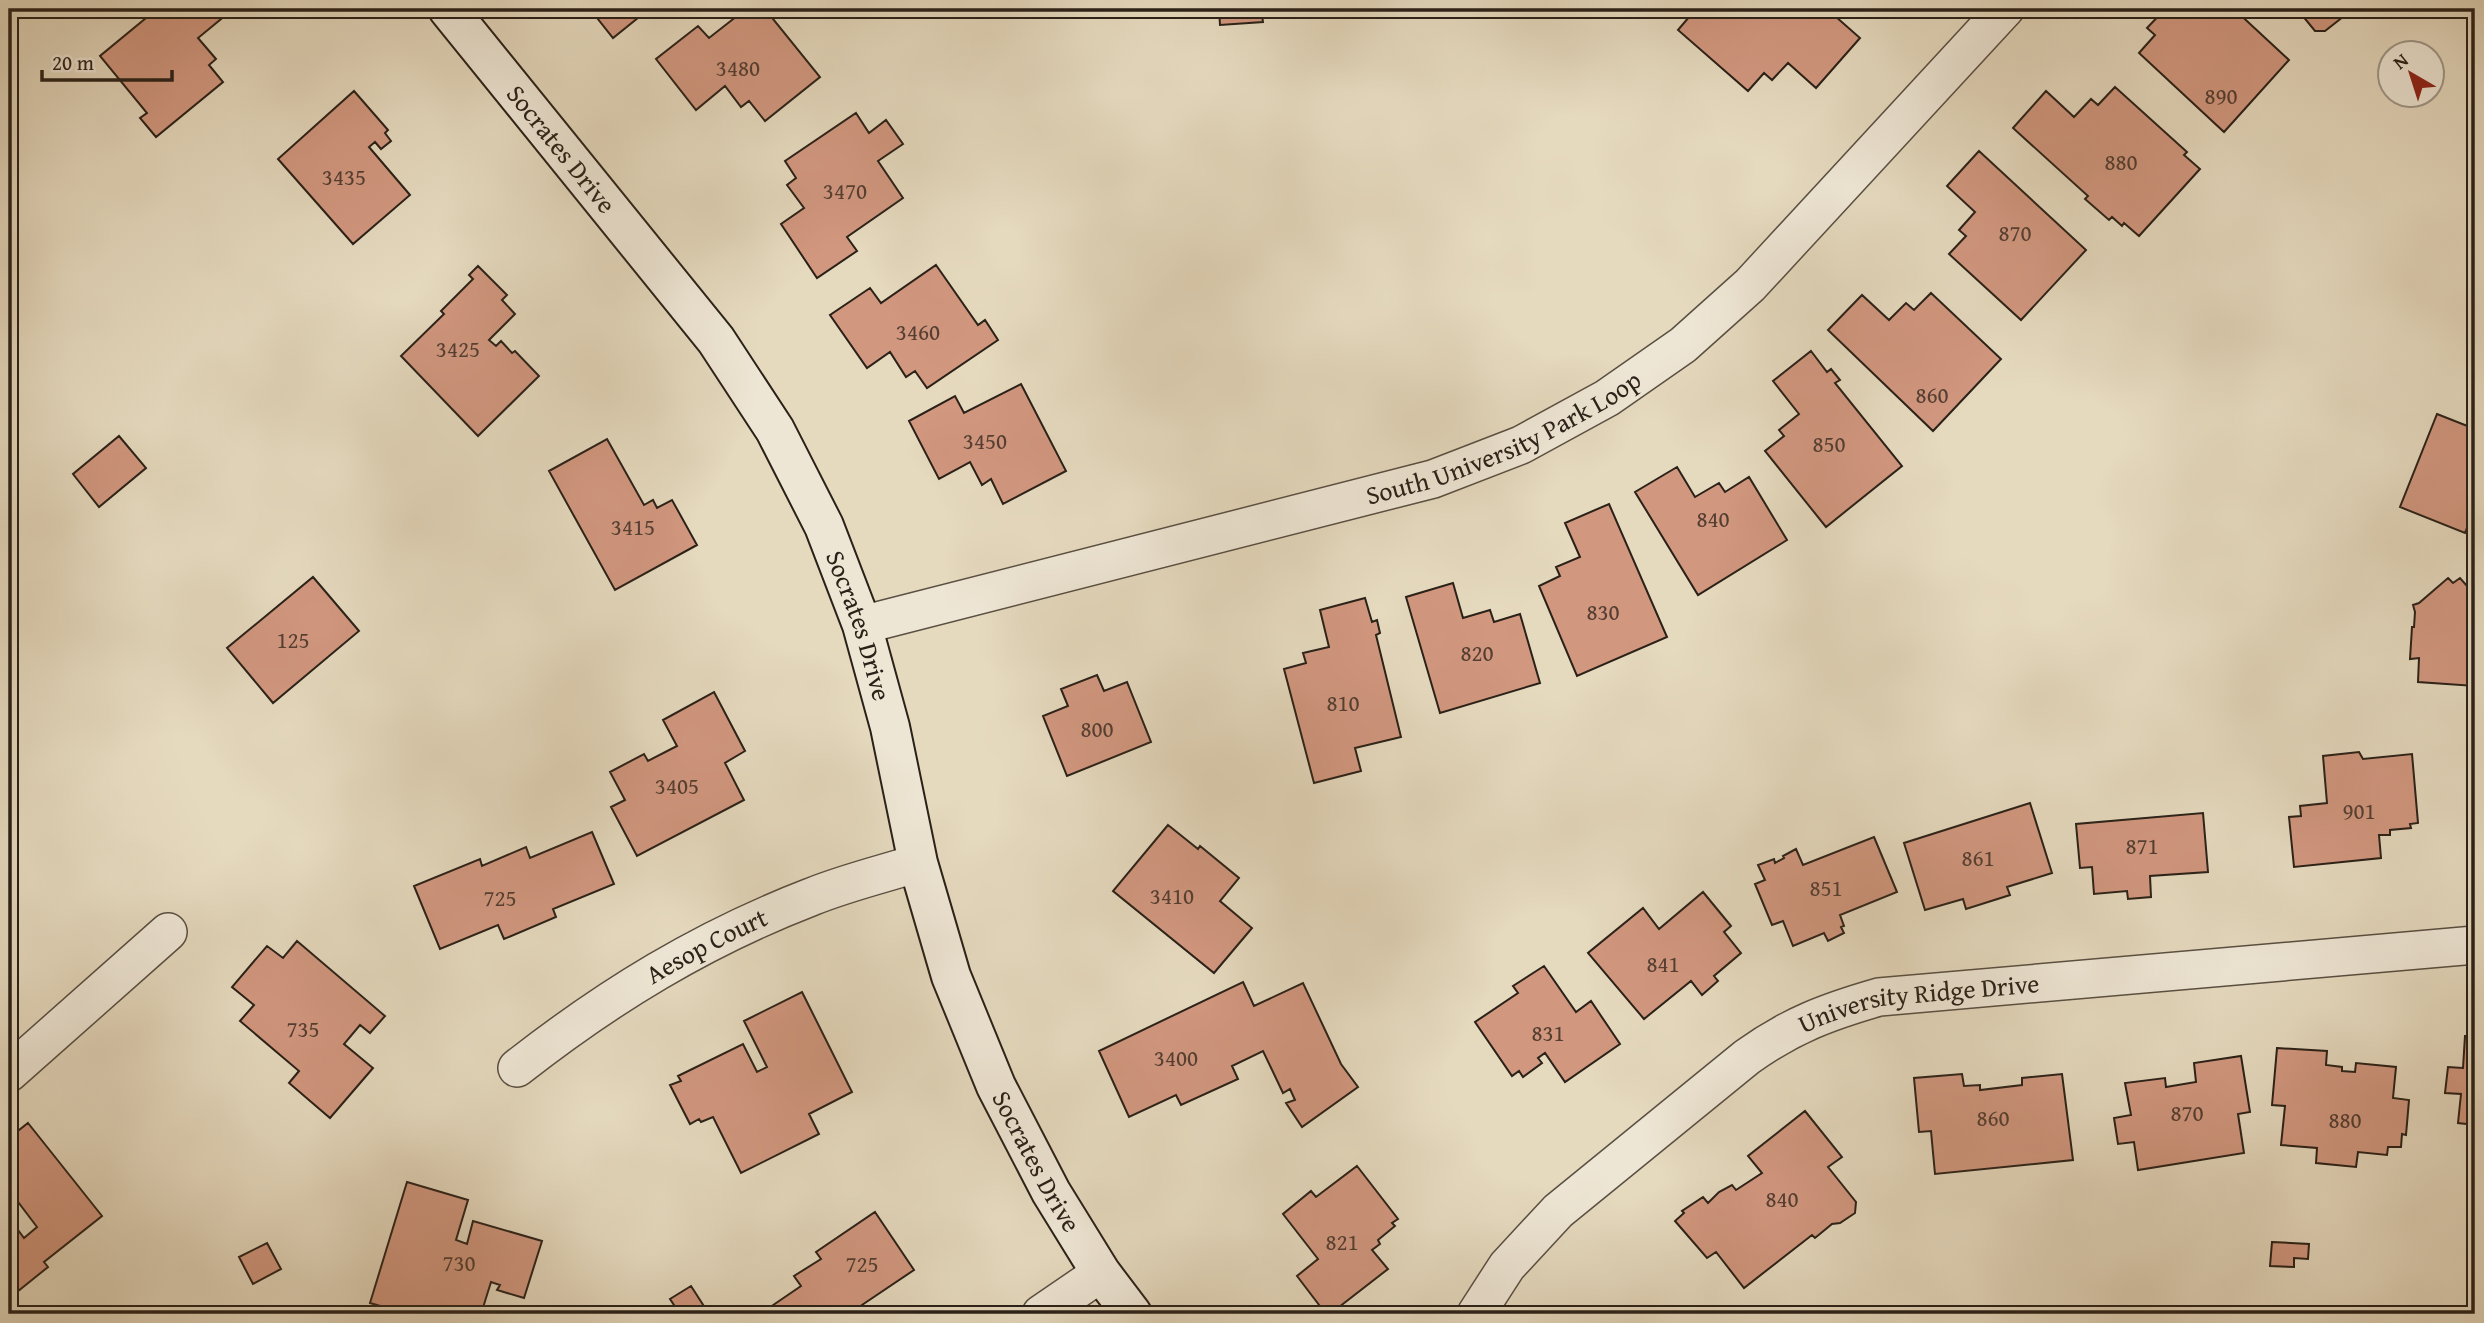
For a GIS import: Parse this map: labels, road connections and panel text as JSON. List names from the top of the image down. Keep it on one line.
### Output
{"streets":{"street":["Socrates Drive","South University Park Loop","Aesop Court","University Ridge Drive"]},"crossings":[["Socrates Drive","South University Park Loop"],["Socrates Drive","Aesop Court"]],"house_numbers":["3480","890","880","3435","3470","870","3460","3425","860","3450","850","840","3415","830","125","820","810","800","3405","901","871","861","851","3410","725","841","735","831","3400","870","860","880","840","821","730","725"],"scale_bar":"20 m","north":"top left"}
